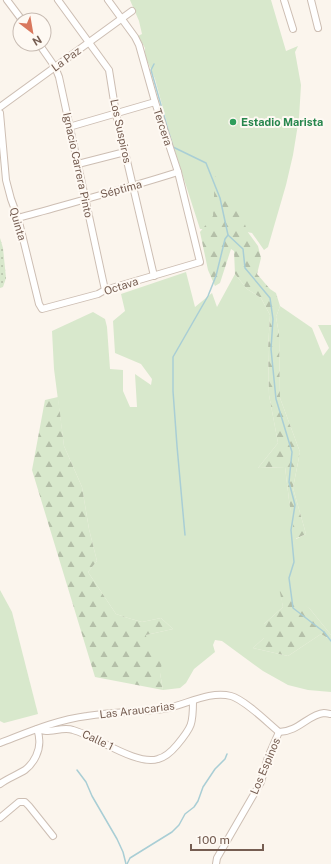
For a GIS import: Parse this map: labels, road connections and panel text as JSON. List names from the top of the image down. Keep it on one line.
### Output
{"streets":{"street":["La Paz","Tercera","Los Suspiros","Ignacio Carrera Pinto","Séptima","Quinta","Octava","Las Araucarias","Calle 1","Los Espinos"]},"crossings":[["La Paz","Tercera"],["La Paz","Los Suspiros"],["La Paz","Ignacio Carrera Pinto"],["Tercera","Séptima"],["Tercera","Octava"],["Los Suspiros","Séptima"],["Los Suspiros","Octava"],["Ignacio Carrera Pinto","Séptima"],["Ignacio Carrera Pinto","Octava"],["Séptima","Quinta"],["Quinta","Octava"],["Las Araucarias","Calle 1"],["Las Araucarias","Los Espinos"]],"places":["Estadio Marista"],"scale_bar":"100 m","north":"bottom right"}
